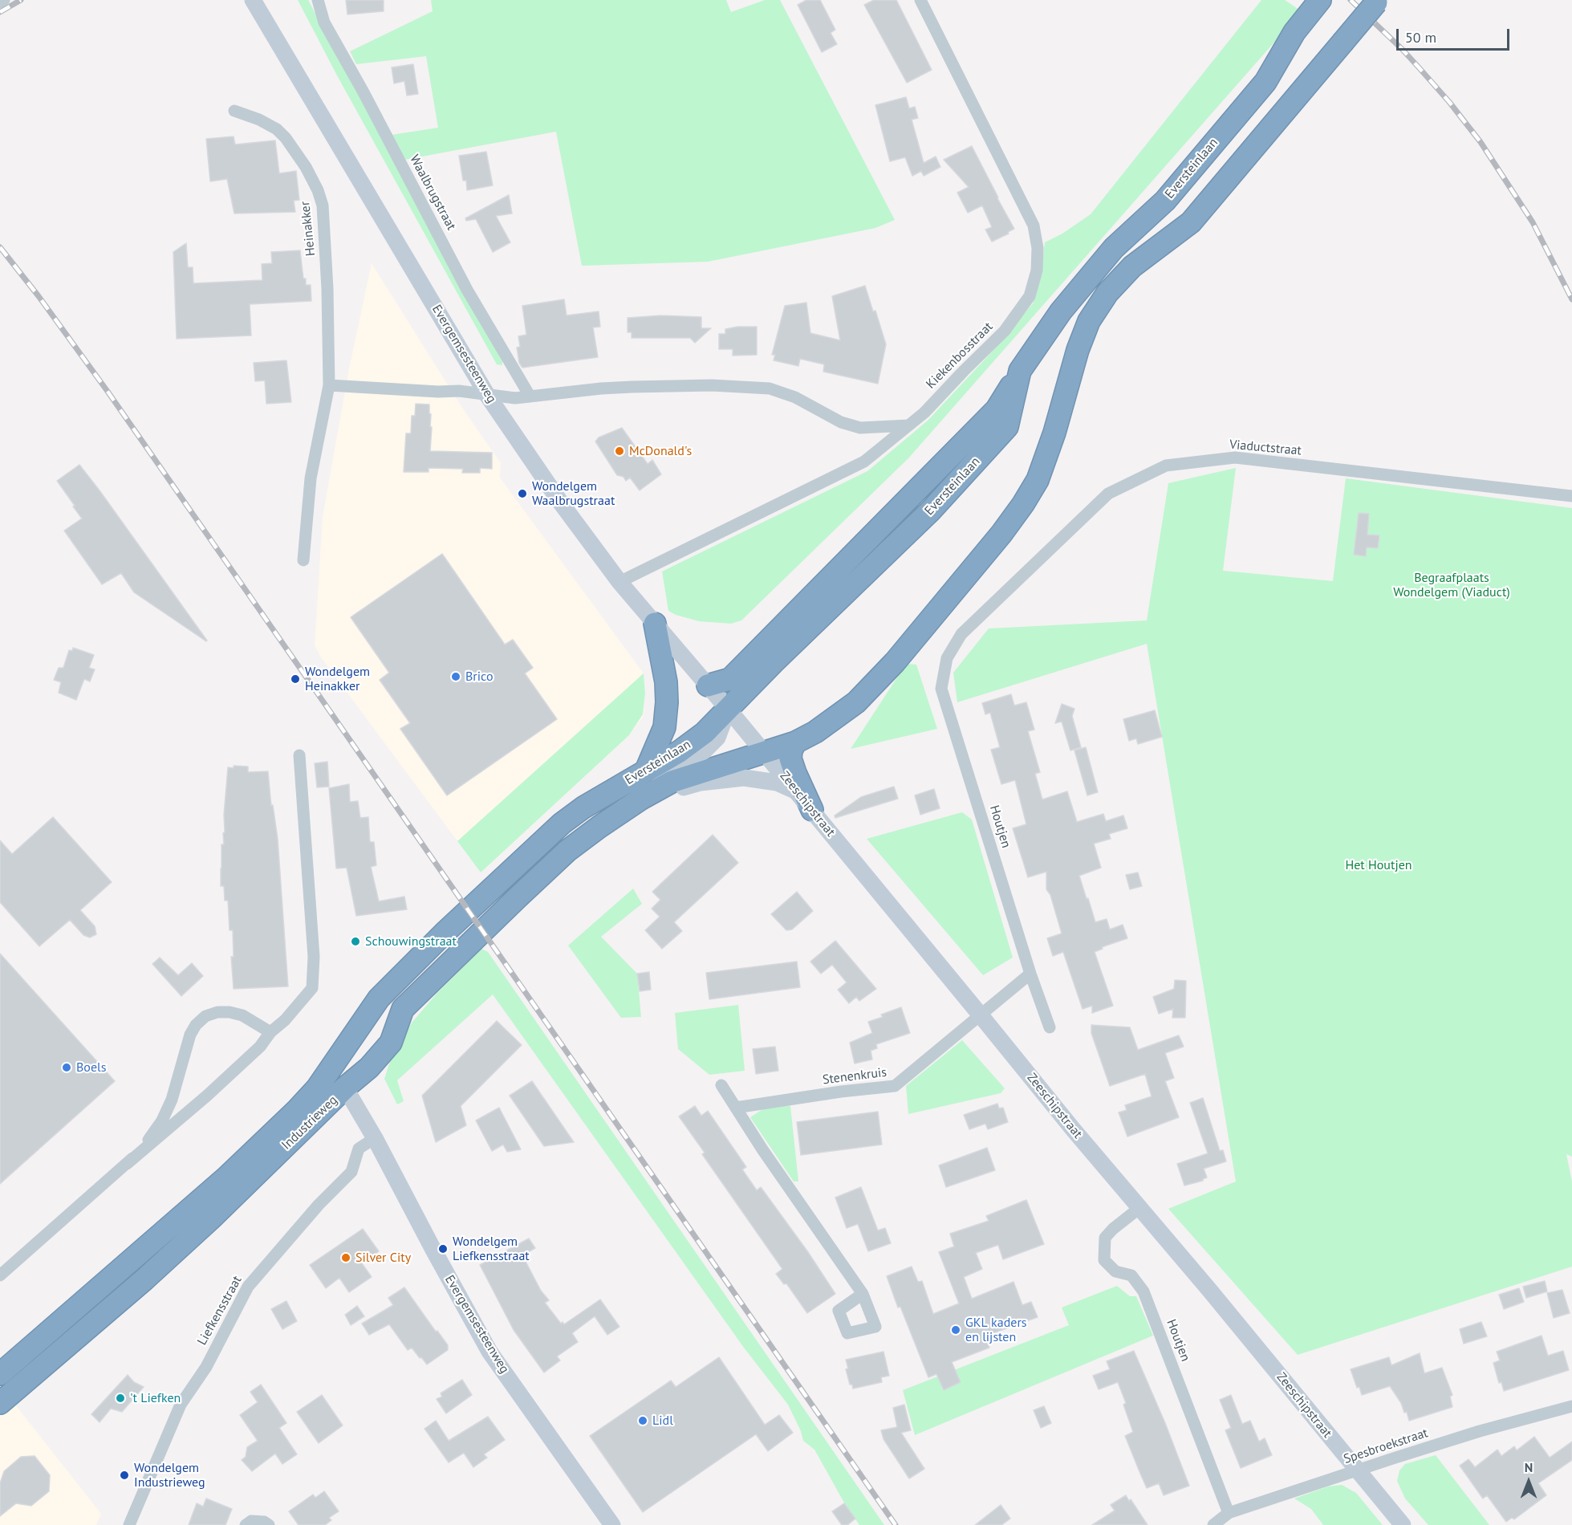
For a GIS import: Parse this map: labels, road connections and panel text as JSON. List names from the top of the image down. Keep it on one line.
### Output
{"streets":{"highway":["Eversteinlaan","Industrieweg"],"main road":["Evergemsesteenweg","Zeeschipstraat"],"street":["Waalbrugstraat","Heinakker","Kiekenbosstraat","Viaductstraat","Houtjen","Stenenkruis","Liefkensstraat","Spesbroekstraat"]},"crossings":[["Eversteinlaan","Zeeschipstraat"],["Eversteinlaan","Industrieweg"],["Evergemsesteenweg","Kiekenbosstraat"],["Evergemsesteenweg","Zeeschipstraat"],["Evergemsesteenweg","Industrieweg"],["Evergemsesteenweg","Liefkensstraat"],["Viaductstraat","Houtjen"],["Zeeschipstraat","Houtjen"],["Zeeschipstraat","Stenenkruis"],["Zeeschipstraat","Industrieweg"],["Zeeschipstraat","Spesbroekstraat"],["Houtjen","Spesbroekstraat"]],"parks":["Begraafplaats Wondelgem (Viaduct)","Het Houtjen"],"places":["McDonald's","Wondelgem Waalbrugstraat","Brico","Wondelgem Heinakker","Schouwingstraat","Boels","Wondelgem Liefkensstraat","Silver City","GKL kaders en lijsten","'t Liefken","Lidl","Wondelgem Industrieweg"],"scale_bar":"50 m","north":"top"}
